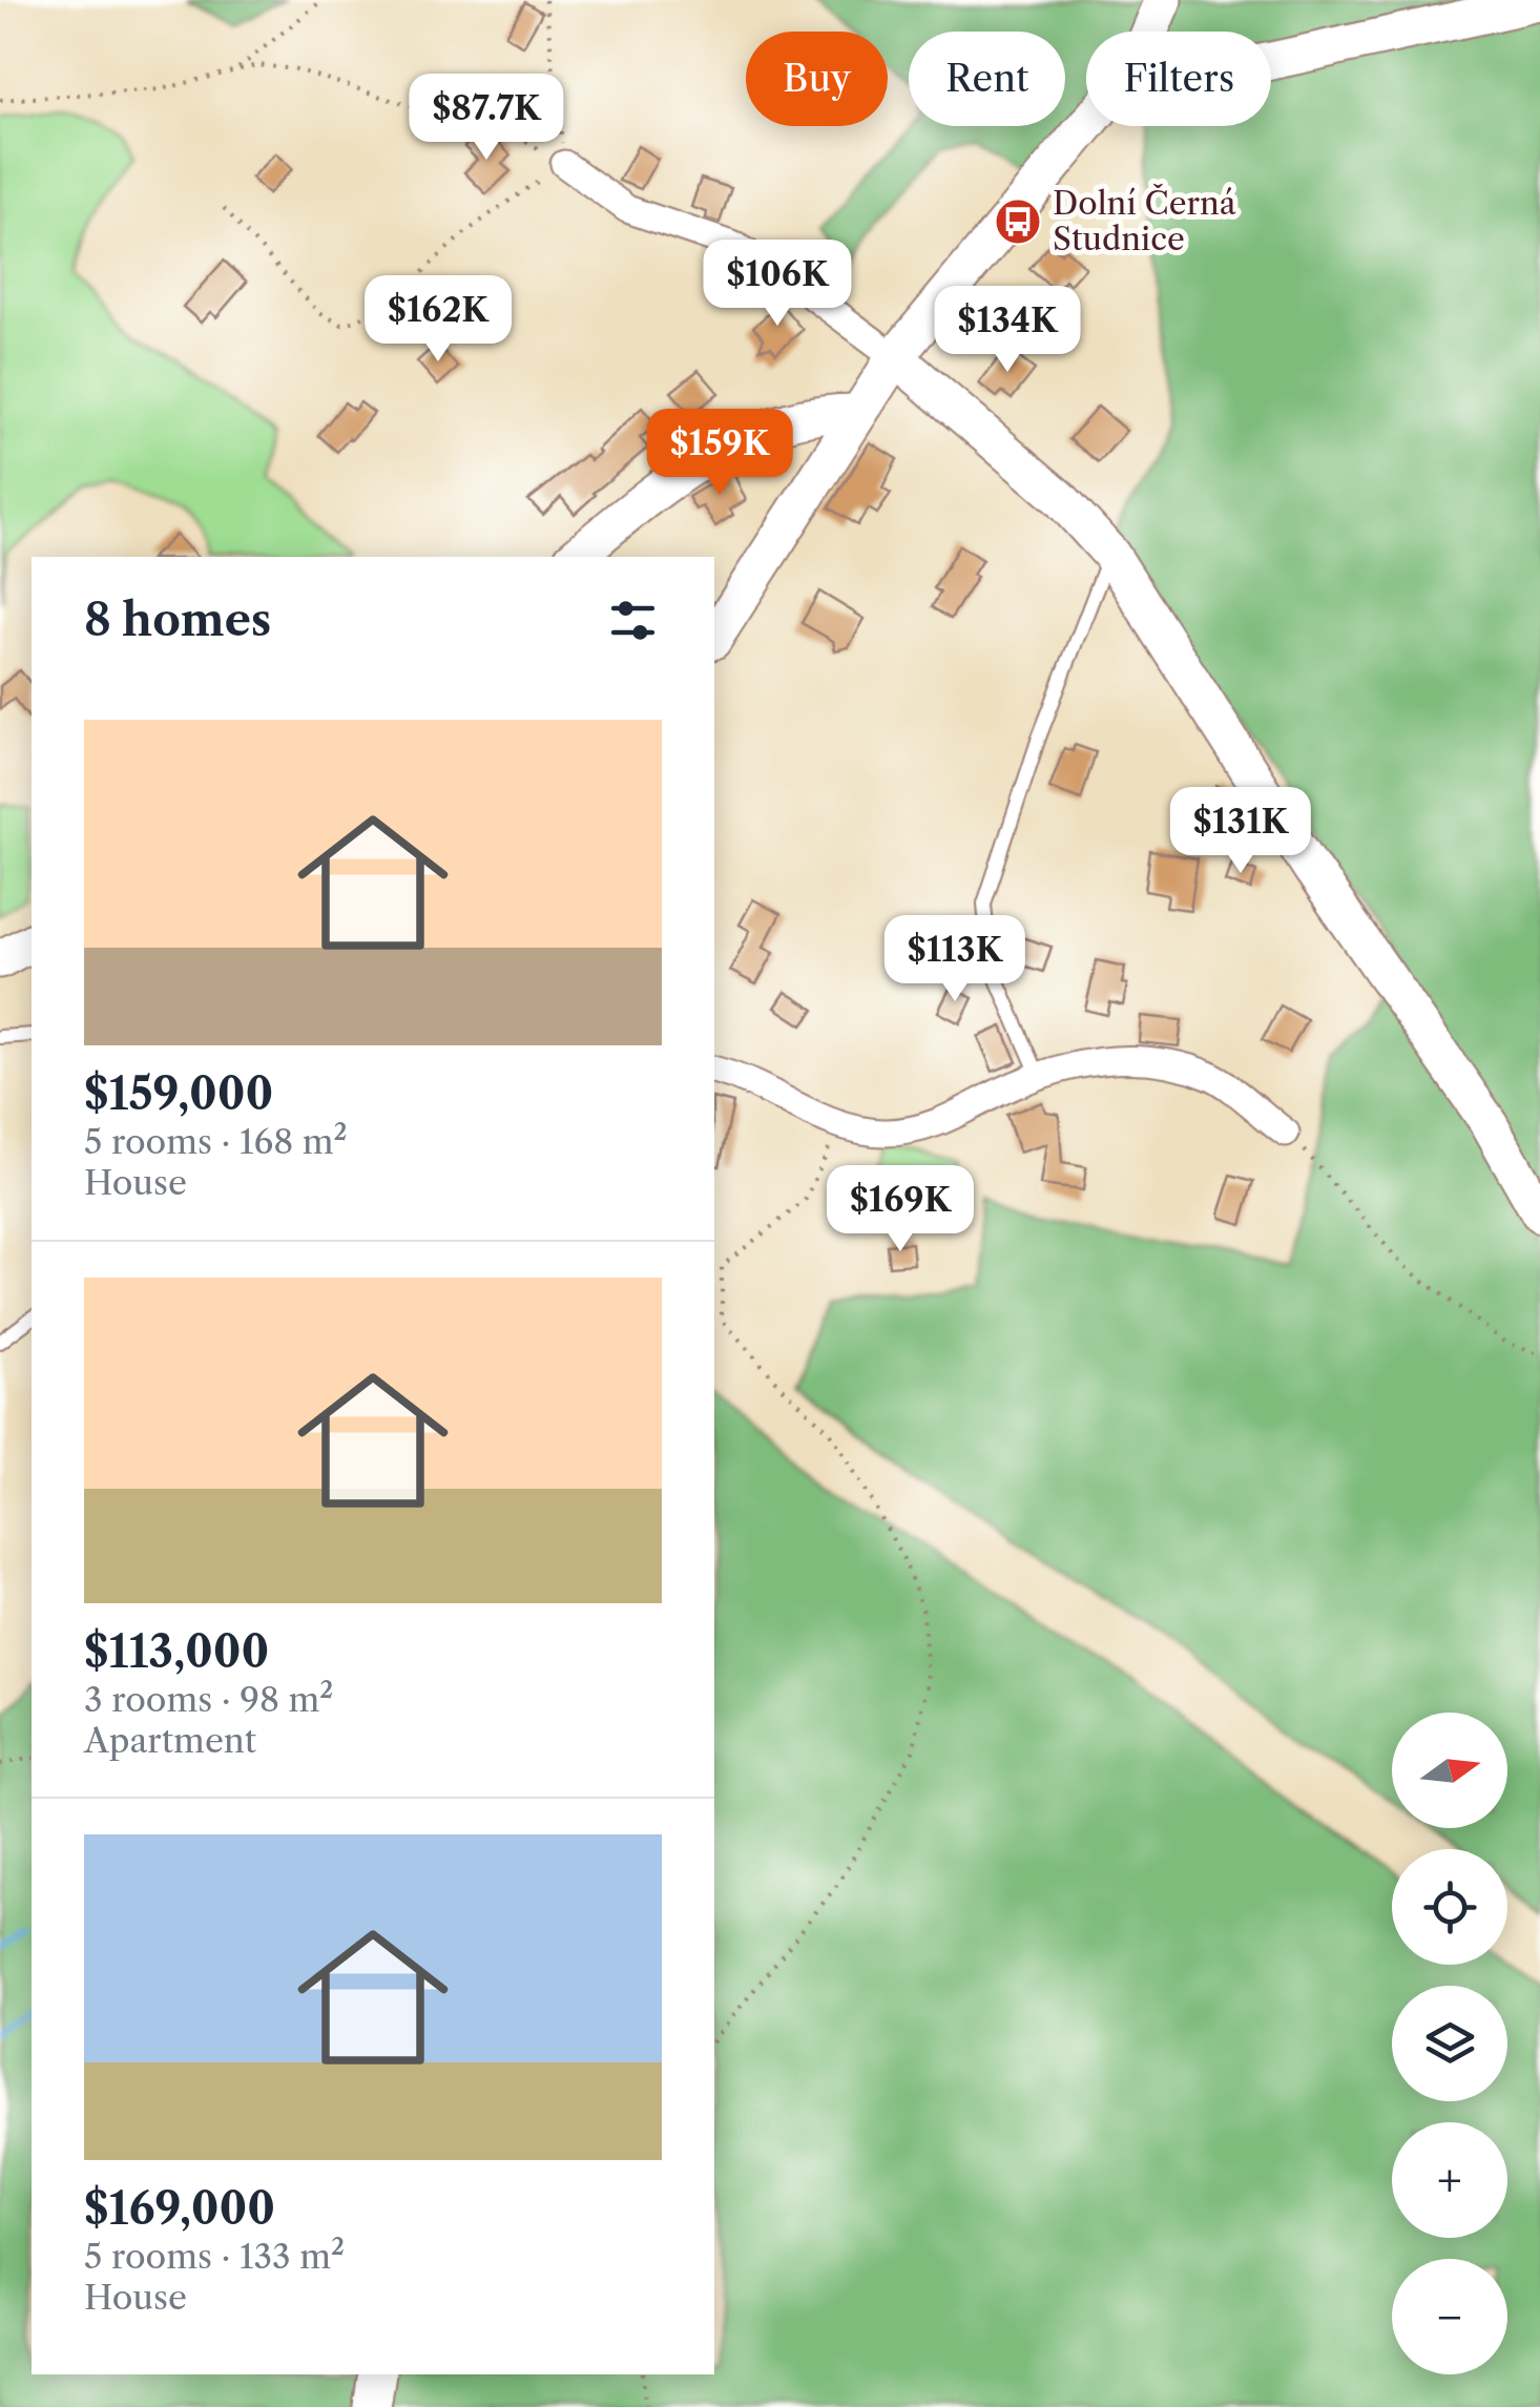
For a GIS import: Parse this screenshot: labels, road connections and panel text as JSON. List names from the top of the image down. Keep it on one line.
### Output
{"places":{"bus stop":["Dolní Černá Studnice"]},"north":"right","page":{"chip":["Buy","Rent","Filters"],"price":["$87.7K","$106K","$162K","$134K","$159K","$131K","$113K","$169K"],"heading":"8 homes","list":[{"name":"$159,000","note":"5 rooms · 168 m² · House"},{"name":"$113,000","note":"3 rooms · 98 m² · Apartment"},{"name":"$169,000","note":"5 rooms · 133 m² · House"}],"map_buttons":["+","−"]}}
